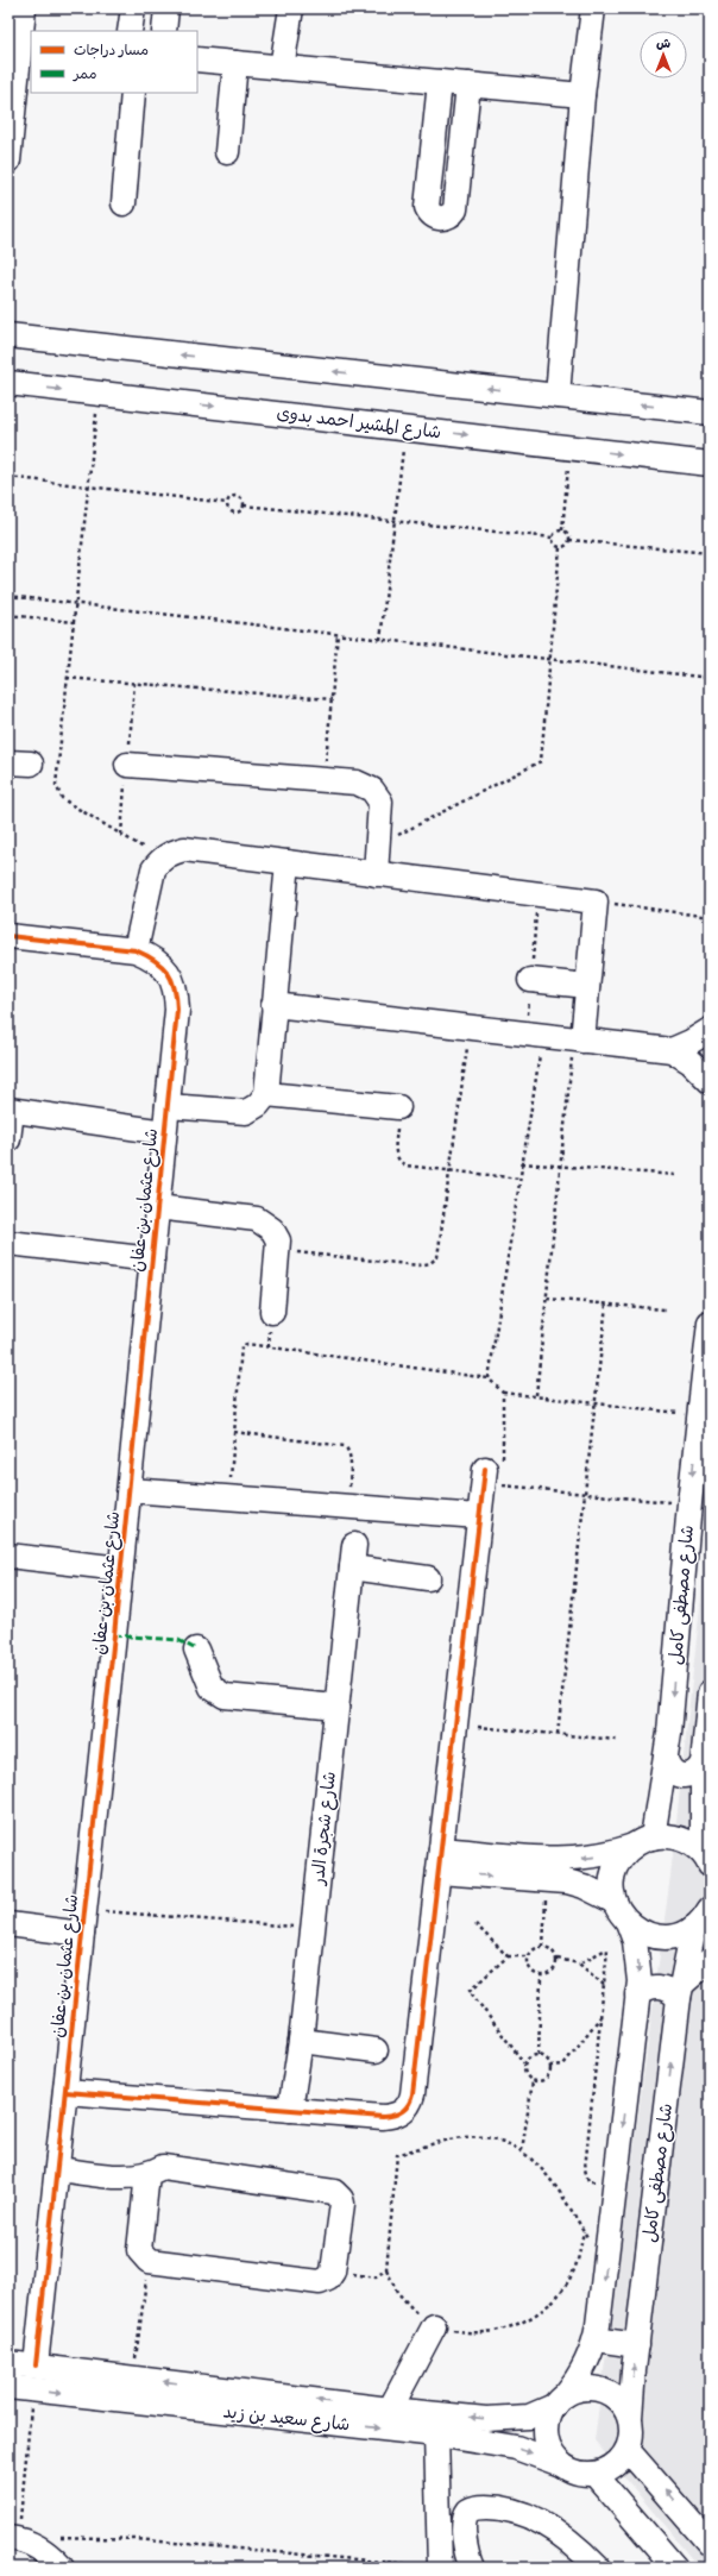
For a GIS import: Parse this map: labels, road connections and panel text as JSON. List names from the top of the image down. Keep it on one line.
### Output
{"streets":{"street":["شارع المشير احمد بدوى","شارع عثمان بن عفان","شارع مصطفى كامل","شارع شجرة الدر","شارع سعيد بن زيد"]},"crossings":[["شارع عثمان بن عفان","شارع سعيد بن زيد"],["شارع مصطفى كامل","شارع سعيد بن زيد"]],"legend":["مسار دراجات","ممر"],"north":"top"}
